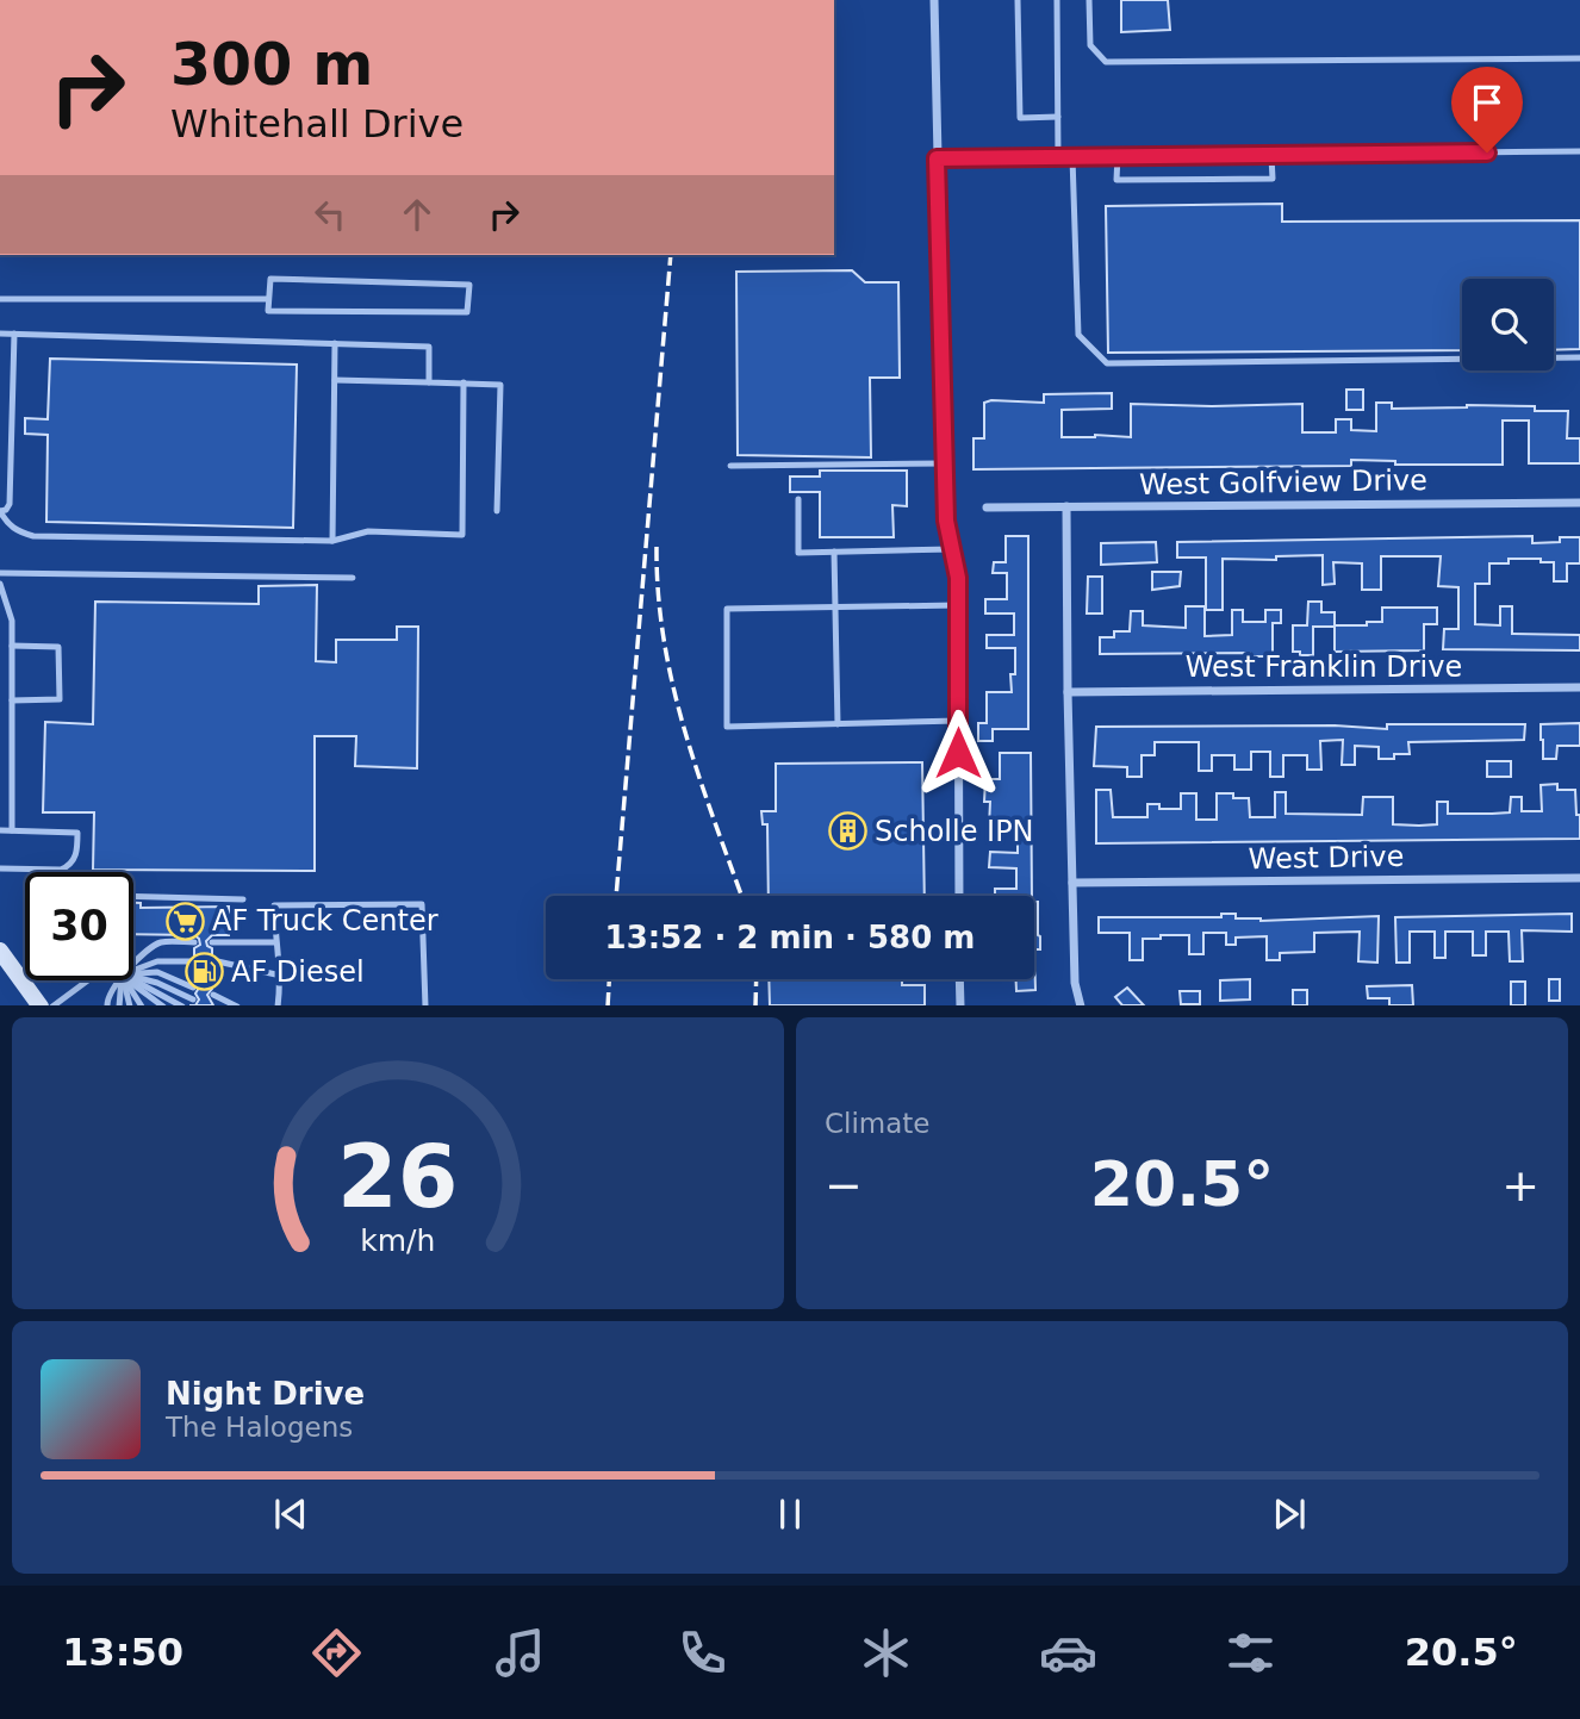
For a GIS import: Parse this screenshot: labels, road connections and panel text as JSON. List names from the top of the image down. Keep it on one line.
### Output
{"streets":{"street":["West Golfview Drive","West Franklin Drive","West Drive"]},"places":{"building":["Scholle IPN"],"supermarket":["AF Truck Center"],"fuel station":["AF Diesel"]},"page":{"turn":["300 m","Whitehall Drive"],"limit":"30","trip":"13:52 · 2 min · 580 m","tile":"Climate","heat":["−","20.5°","+"],"song":["Night Drive","The Halogens"],"tabs":["13:50","20.5°"],"gauge":["26","km/h"]}}
